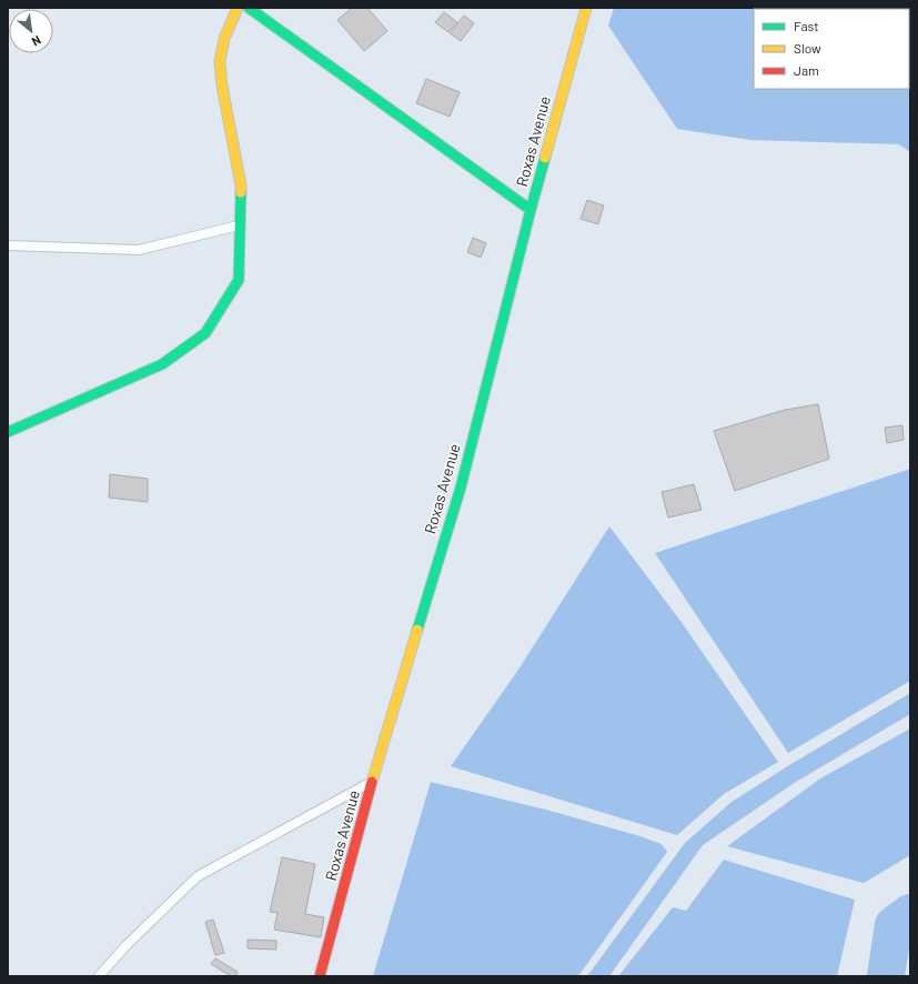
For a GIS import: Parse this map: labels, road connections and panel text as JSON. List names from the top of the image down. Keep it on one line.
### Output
{"streets":{"main road":["Roxas Avenue"]},"legend":["Fast","Slow","Jam"],"north":"bottom right"}
